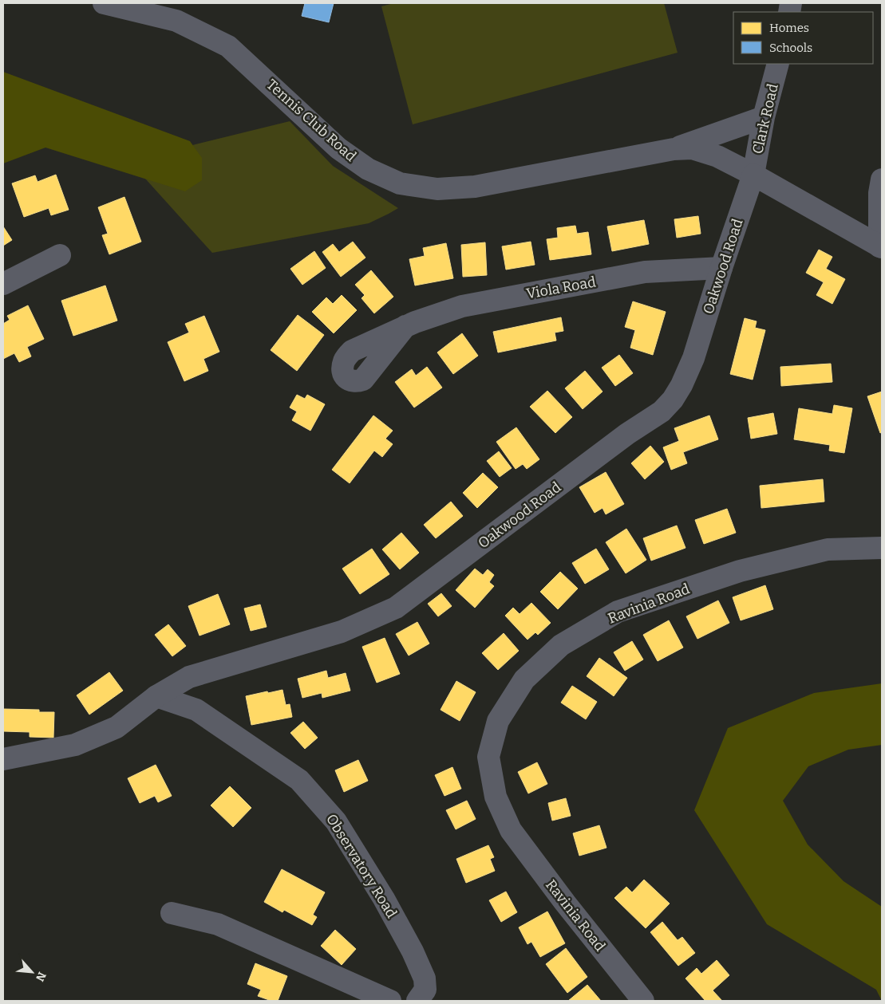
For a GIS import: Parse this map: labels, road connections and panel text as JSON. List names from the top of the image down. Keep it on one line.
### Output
{"streets":{"street":["Clark Road","Tennis Club Road","Oakwood Road","Viola Road","Ravinia Road","Observatory Road"]},"crossings":[["Clark Road","Tennis Club Road"],["Clark Road","Oakwood Road"],["Tennis Club Road","Oakwood Road"],["Oakwood Road","Viola Road"],["Oakwood Road","Observatory Road"]],"legend":["Homes","Schools"],"north":"bottom right"}
